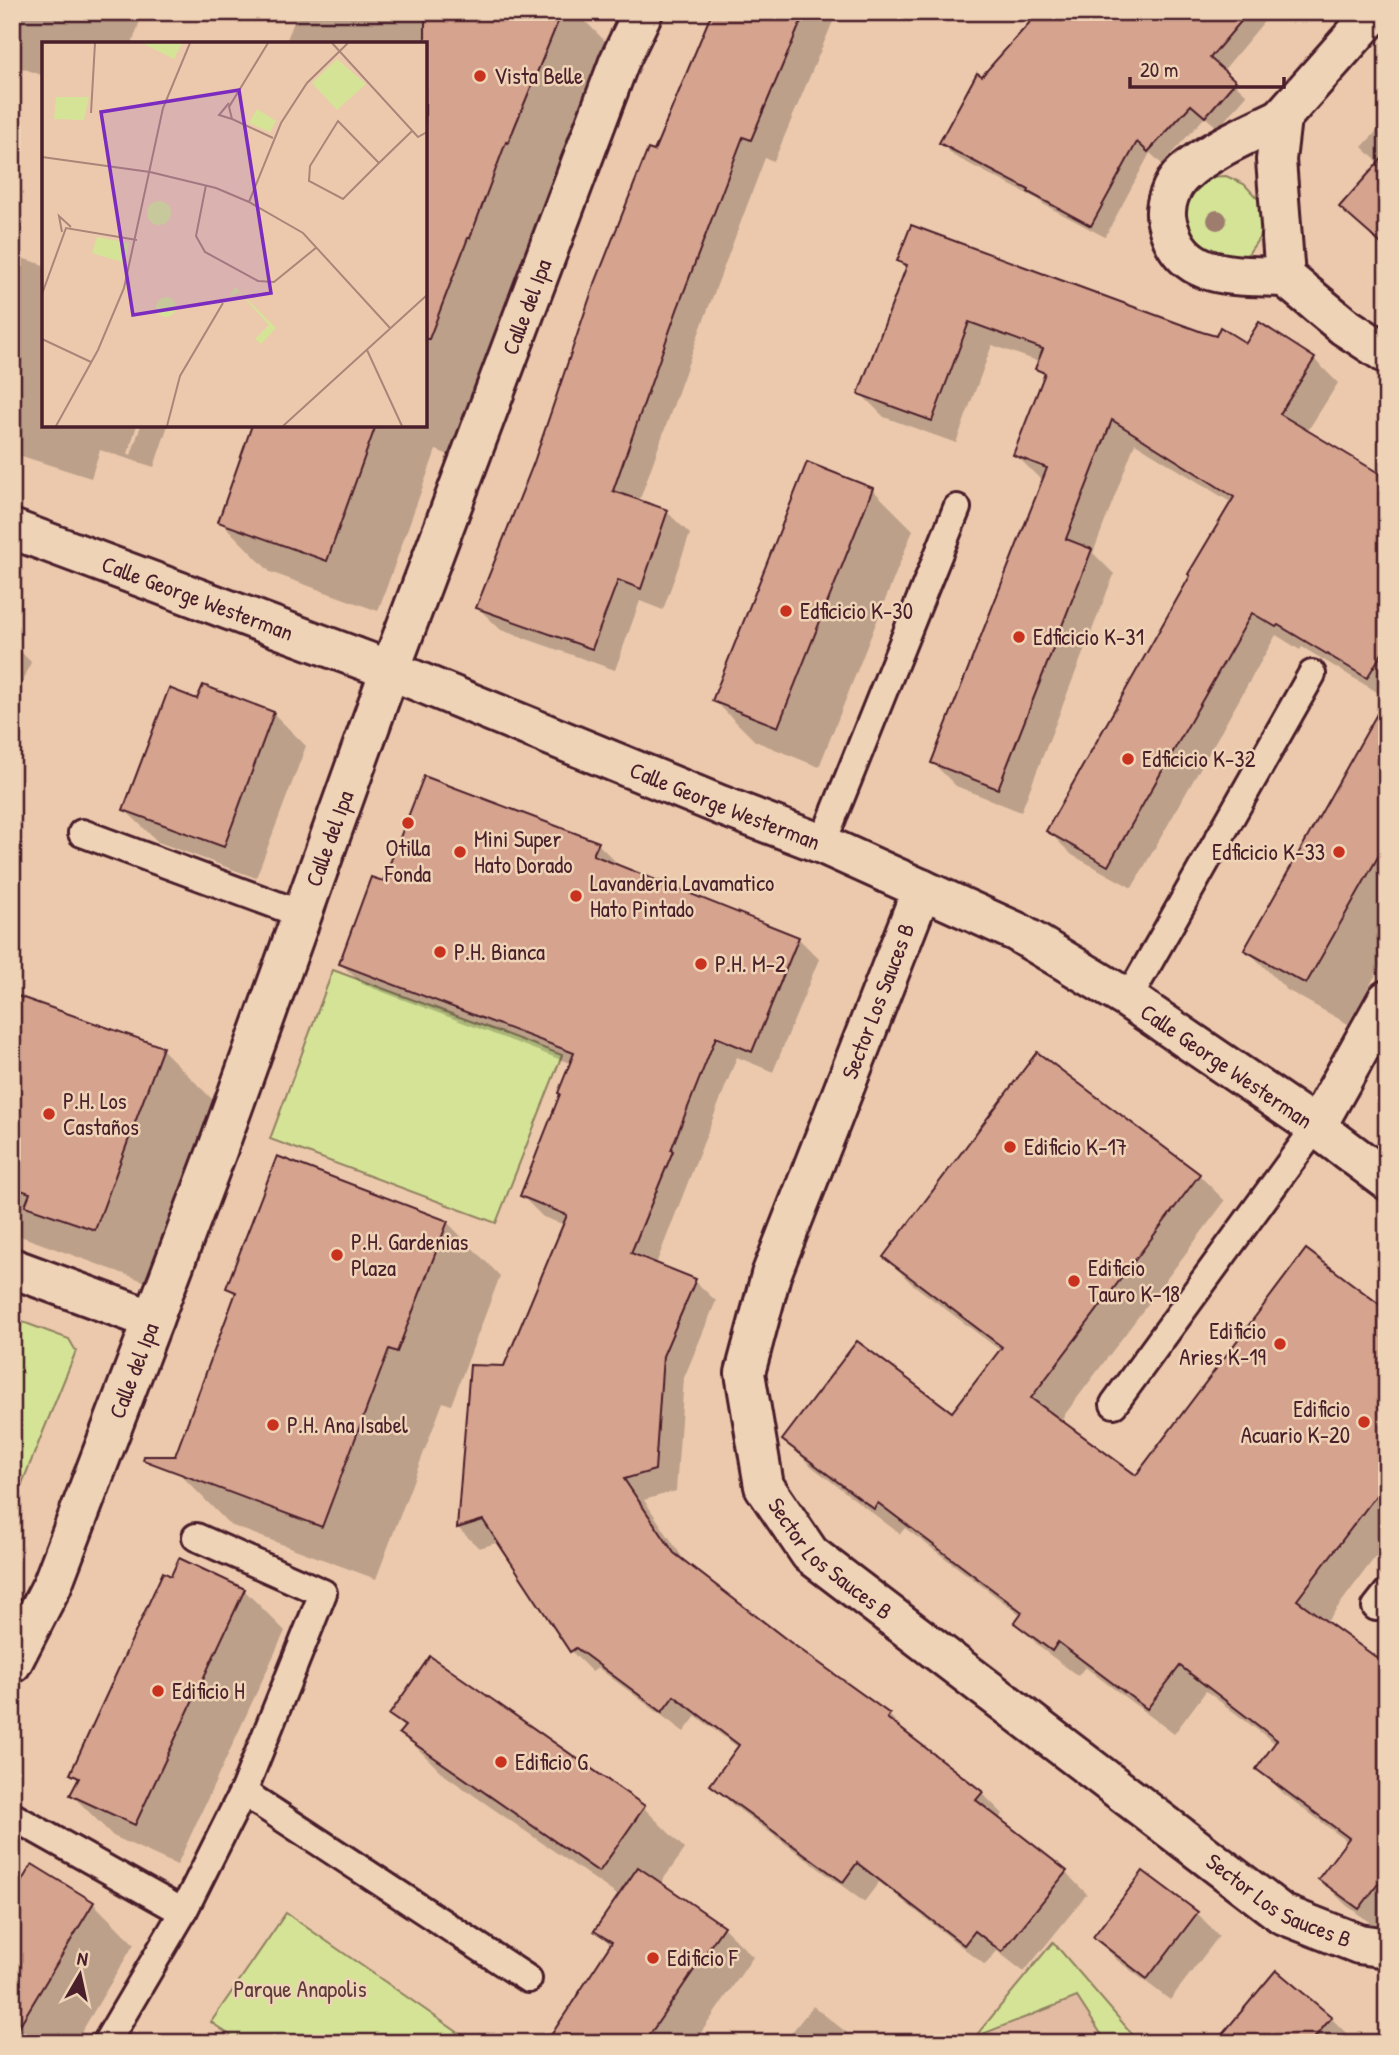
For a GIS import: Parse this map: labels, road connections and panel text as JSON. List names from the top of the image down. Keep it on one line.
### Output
{"streets":{"street":["Calle del Ipa","Calle George Westerman","Sector Los Sauces B"]},"crossings":[["Calle del Ipa","Calle George Westerman"],["Calle George Westerman","Sector Los Sauces B"]],"parks":["Parque Anapolis"],"places":["Vista Belle","Edficicio K-30","Edficicio K-31","Edficicio K-32","Otilla Fonda","Mini Super Hato Dorado","Edficicio K-33","Lavanderia Lavamatico Hato Pintado","P.H. Bianca","P.H. M-2","P.H. Los Castaños","Edificio K-17","P.H. Gardenias Plaza","Edificio Tauro K-18","Edificio Aries K-19","Edificio Acuario K-20","P.H. Ana Isabel","Edificio H","Edificio G","Edificio F"],"scale_bar":"20 m","north":"top"}
